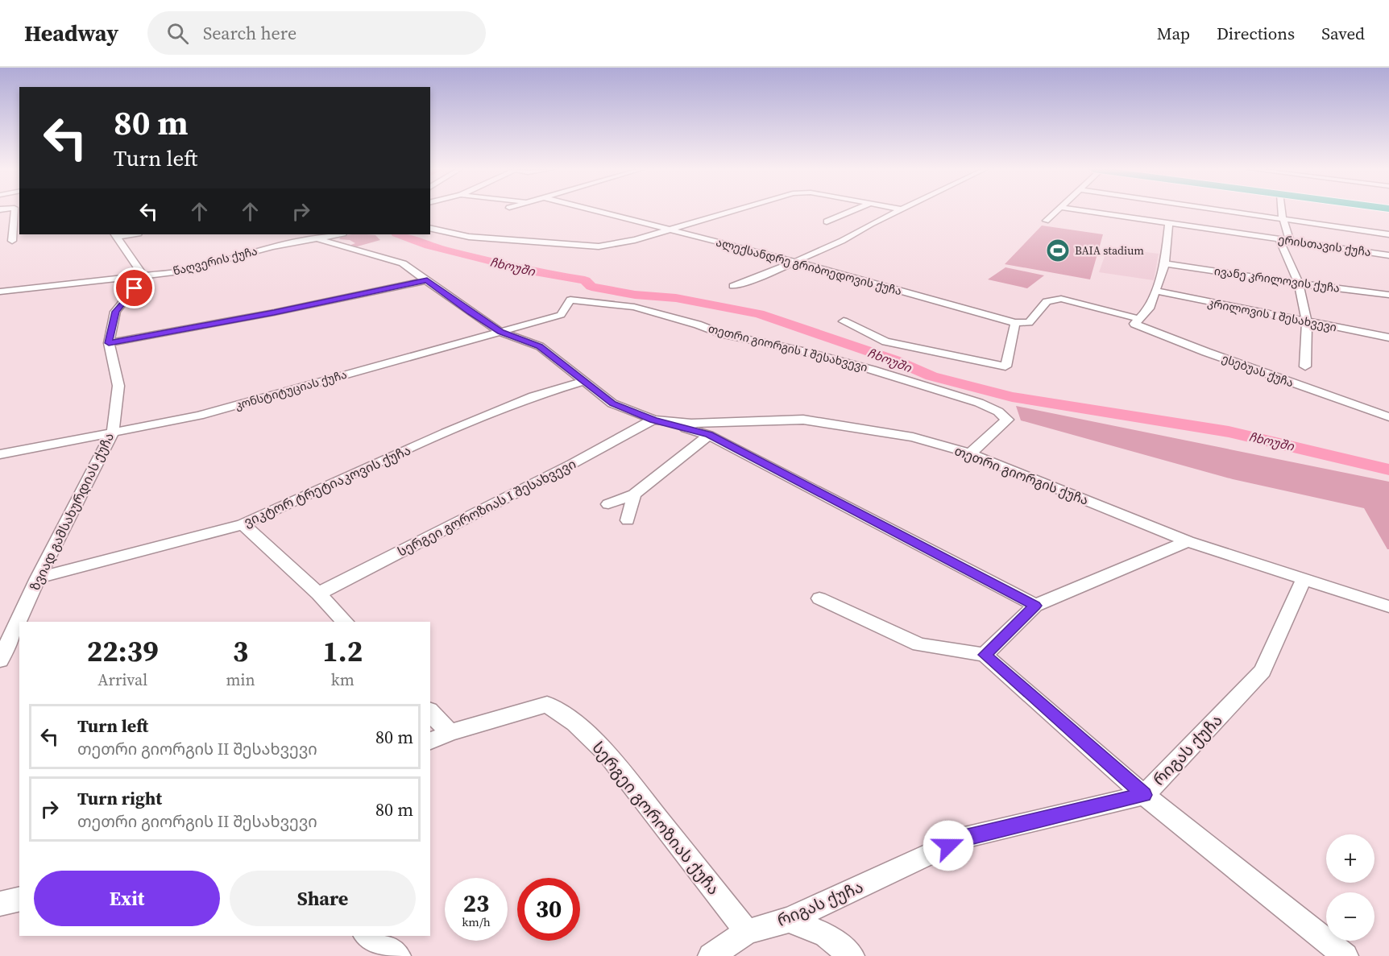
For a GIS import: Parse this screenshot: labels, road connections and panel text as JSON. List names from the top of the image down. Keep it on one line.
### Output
{"streets":{"street":["ერისთავის ქუჩა","წაღვერის ქუჩა","ალექსანდრე გრიბოედოვის ქუჩა","ივანე კრილოვის ქუჩა","კრილოვის I შესახვევი","თეთრი გიორგის I შესახვევი","ესებუას ქუჩა","კონსტიტუციას ქუჩა","თეთრი გიორგის ქუჩა","ვიკტორ ტრეტიაკოვის ქუჩა","სერგეი გოროზიას I შესახვევი","ზვიად გამსახურდიას ქუჩა","რიგას ქუჩა","სერგეი გოროზიას ქუჩა"]},"crossings":[["წაღვერის ქუჩა","თეთრი გიორგის ქუჩა"],["წაღვერის ქუჩა","ზვიად გამსახურდიას ქუჩა"],["ალექსანდრე გრიბოედოვის ქუჩა","ესებუას ქუჩა"],["თეთრი გიორგის I შესახვევი","კონსტიტუციას ქუჩა"],["თეთრი გიორგის I შესახვევი","თეთრი გიორგის ქუჩა"],["კონსტიტუციას ქუჩა","თეთრი გიორგის ქუჩა"],["კონსტიტუციას ქუჩა","ზვიად გამსახურდიას ქუჩა"],["თეთრი გიორგის ქუჩა","ვიკტორ ტრეტიაკოვის ქუჩა"],["თეთრი გიორგის ქუჩა","სერგეი გოროზიას I შესახვევი"],["თეთრი გიორგის ქუჩა","რიგას ქუჩა"],["ვიკტორ ტრეტიაკოვის ქუჩა","ზვიად გამსახურდიას ქუჩა"],["რიგას ქუჩა","სერგეი გოროზიას ქუჩა"]],"water":["ჩხოუში"],"places":{"sports":["BAIA stadium"]},"page":{"header":"Headway","search":"Search here","nav":["Map","Directions","Saved"],"turn":["80 m","Turn left"],"eta":["22:39","Arrival","3","min","1.2","km"],"list":[{"name":"Turn left","note":"თეთრი გიორგის II შესახვევი","value":"80 m"},{"name":"Turn right","note":"თეთრი გიორგის II შესახვევი","value":"80 m"}],"map_buttons":["+","−"],"buttons":["Exit","Share"],"speed":"23 km/h","limit":"30"}}
